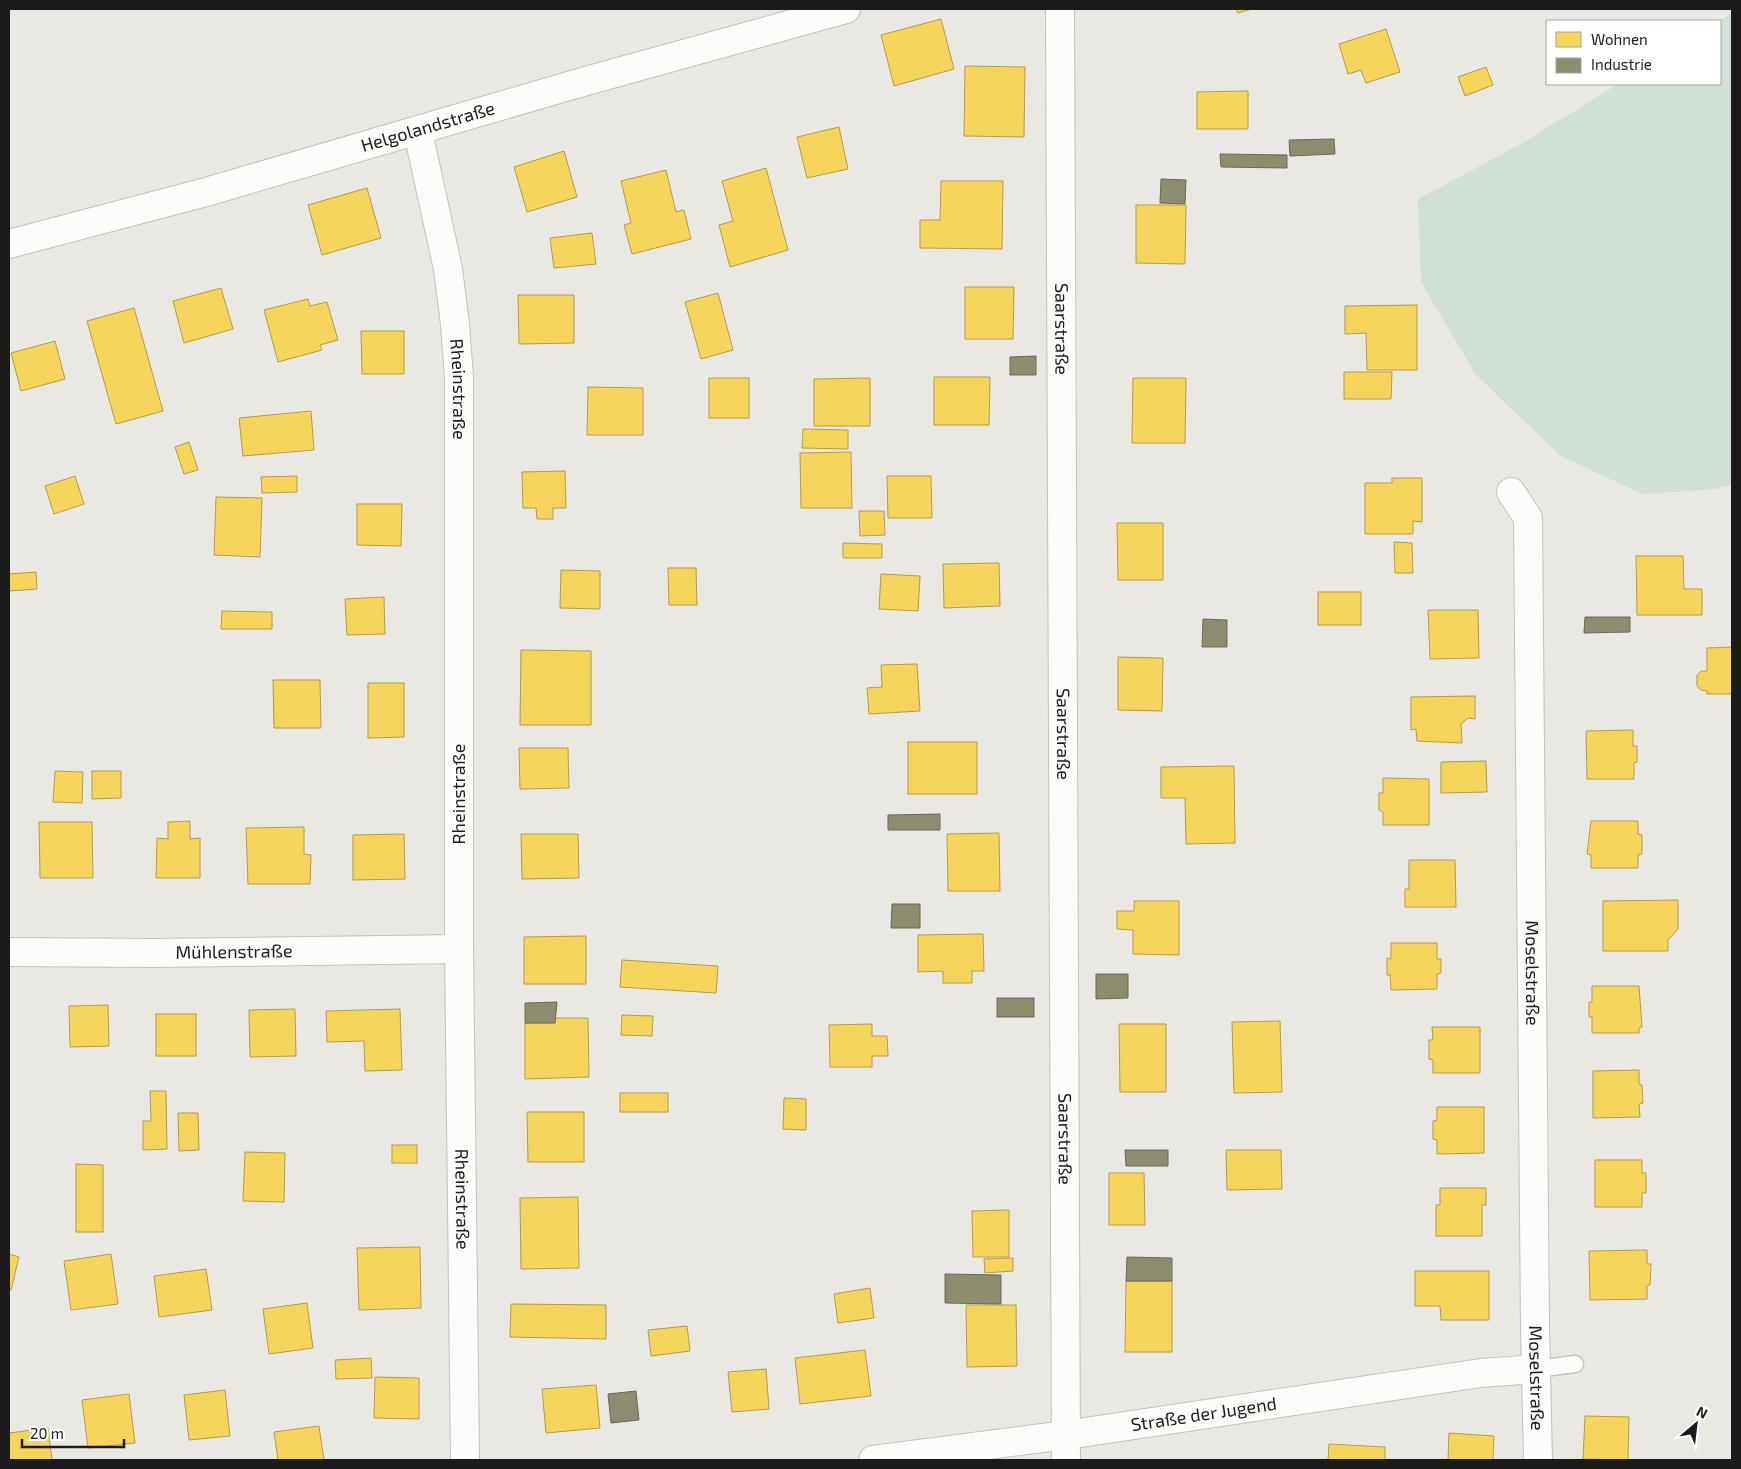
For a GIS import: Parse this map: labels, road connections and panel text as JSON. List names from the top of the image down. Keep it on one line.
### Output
{"streets":{"street":["Helgolandstraße","Saarstraße","Rheinstraße","Mühlenstraße","Moselstraße","Straße der Jugend"]},"crossings":[["Helgolandstraße","Rheinstraße"],["Saarstraße","Straße der Jugend"],["Rheinstraße","Mühlenstraße"],["Moselstraße","Straße der Jugend"]],"legend":["Wohnen","Industrie"],"scale_bar":"20 m","north":"top right"}
